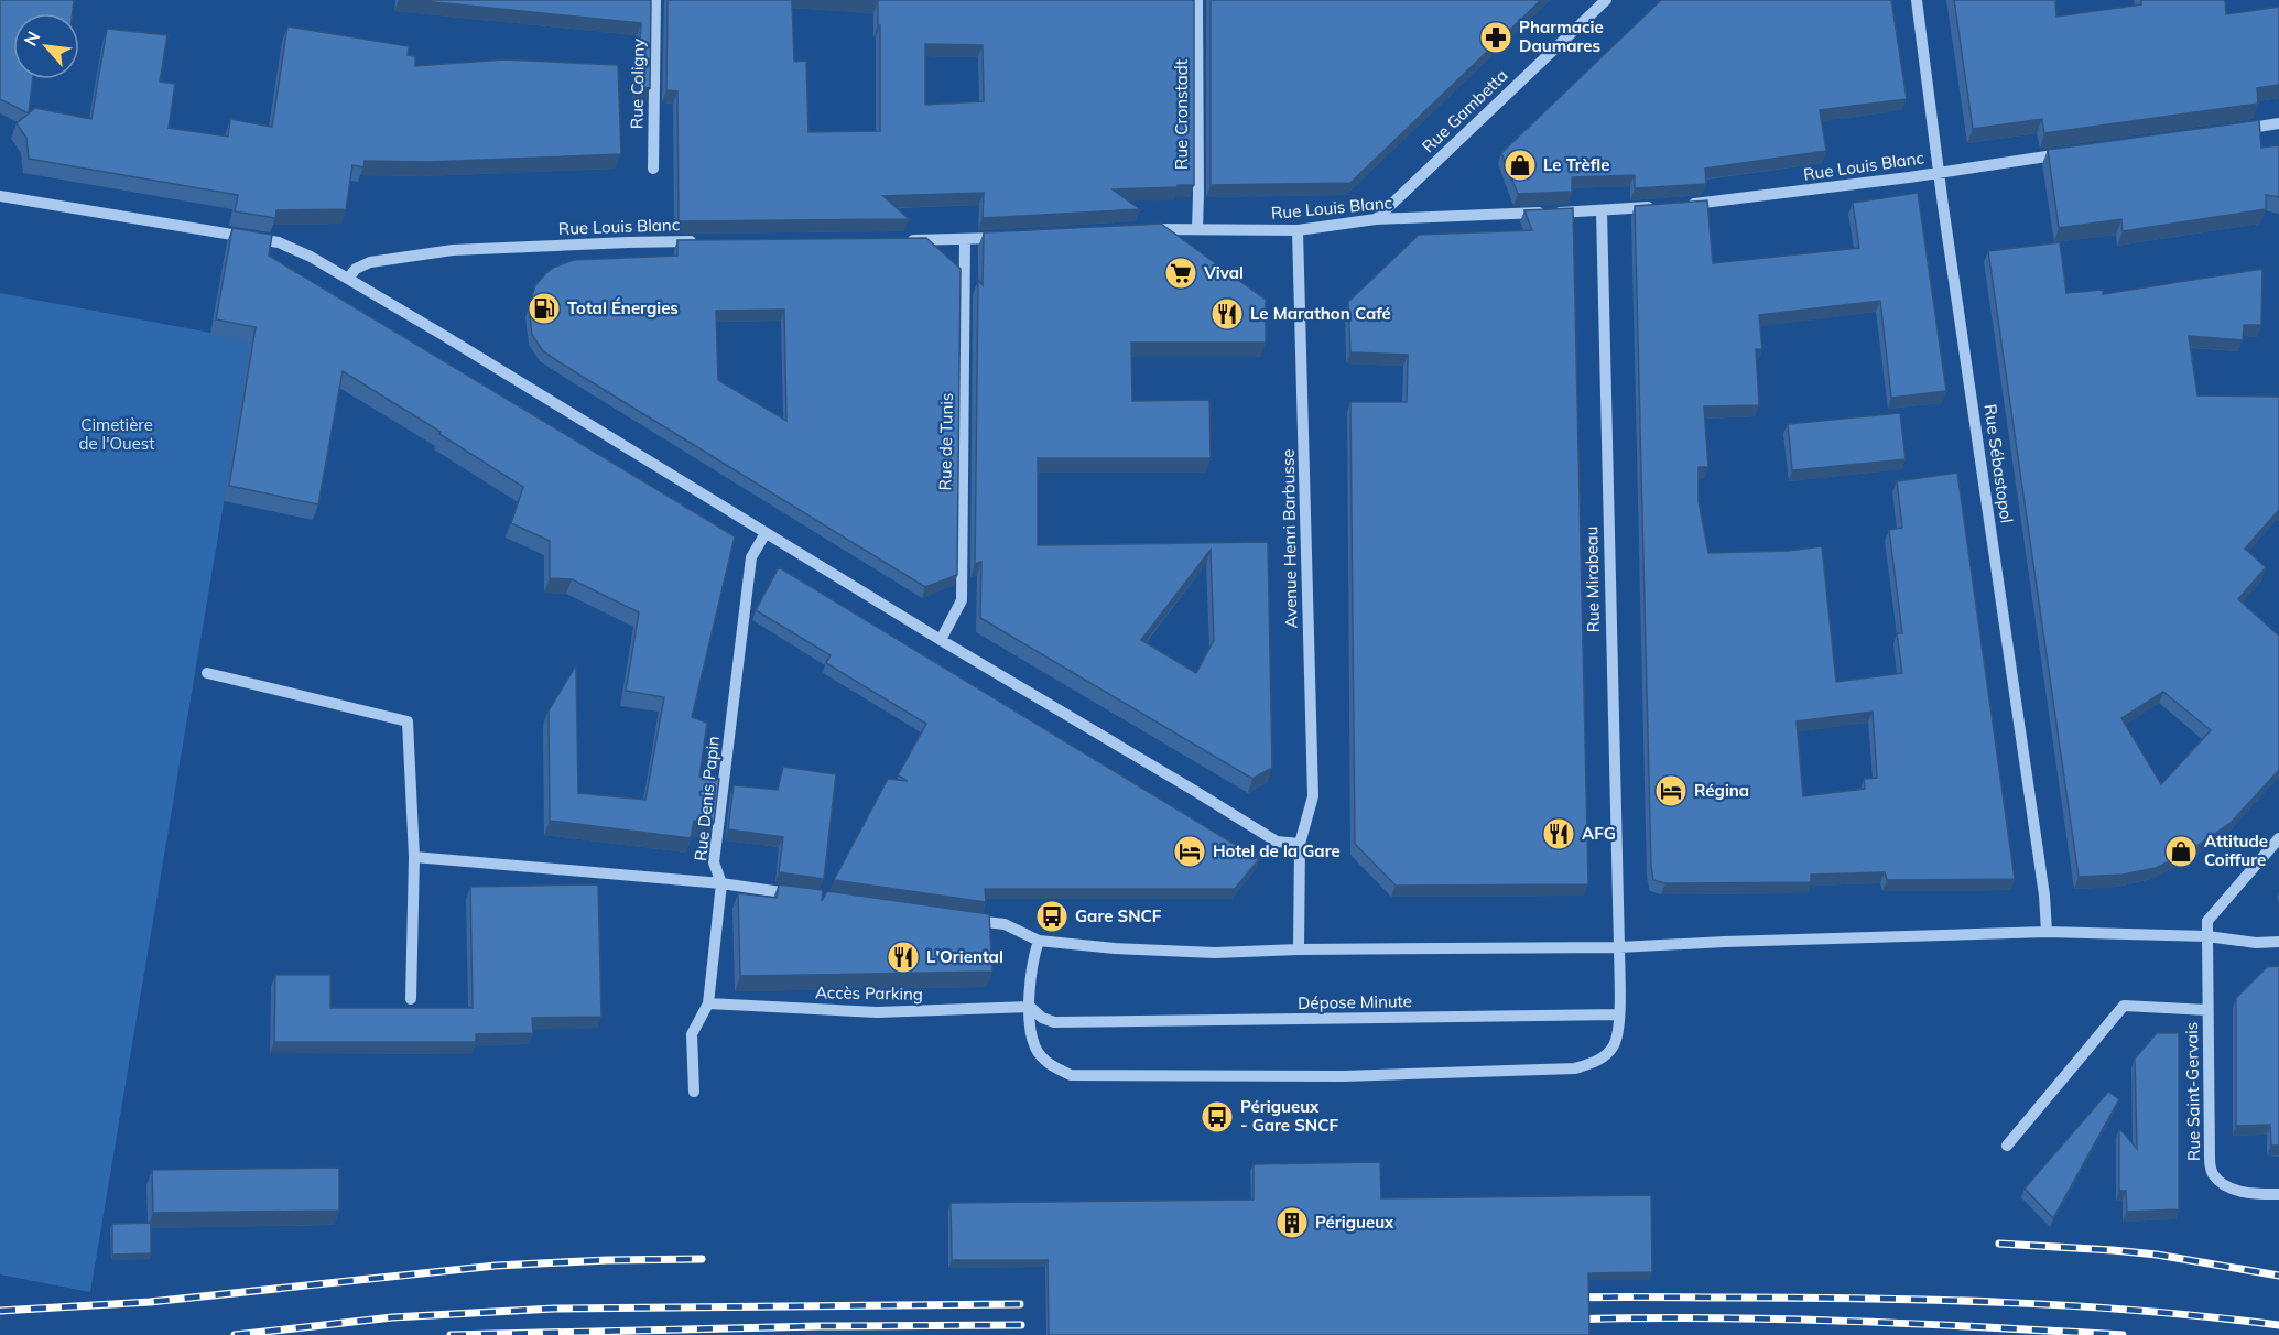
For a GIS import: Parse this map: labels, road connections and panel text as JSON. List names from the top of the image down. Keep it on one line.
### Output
{"streets":{"street":["Rue Coligny","Rue Gambetta","Rue Cronstadt","Rue Louis Blanc","Rue de Tunis","Rue Sébastopol","Avenue Henri Barbusse","Rue Mirabeau","Rue Denis Papin","Accès Parking","Dépose Minute","Rue Saint-Gervais"]},"crossings":[["Rue Gambetta","Rue Louis Blanc"],["Rue Cronstadt","Rue Louis Blanc"],["Rue Louis Blanc","Rue Sébastopol"],["Rue Louis Blanc","Avenue Henri Barbusse"],["Rue Louis Blanc","Rue Mirabeau"],["Accès Parking","Dépose Minute"]],"parks":["Cimetière de l'Ouest"],"places":{"pharmacy":["Pharmacie Daumares"],"shop":["Le Trèfle","Attitude Coiffure"],"supermarket":["Vival"],"fuel station":["Total Énergies"],"restaurant":["Le Marathon Café","AFG","L'Oriental"],"hotel":["Régina","Hotel de la Gare"],"bus stop":["Gare SNCF","Périgueux - Gare SNCF"],"building":["Périgueux"]},"north":"top left"}
